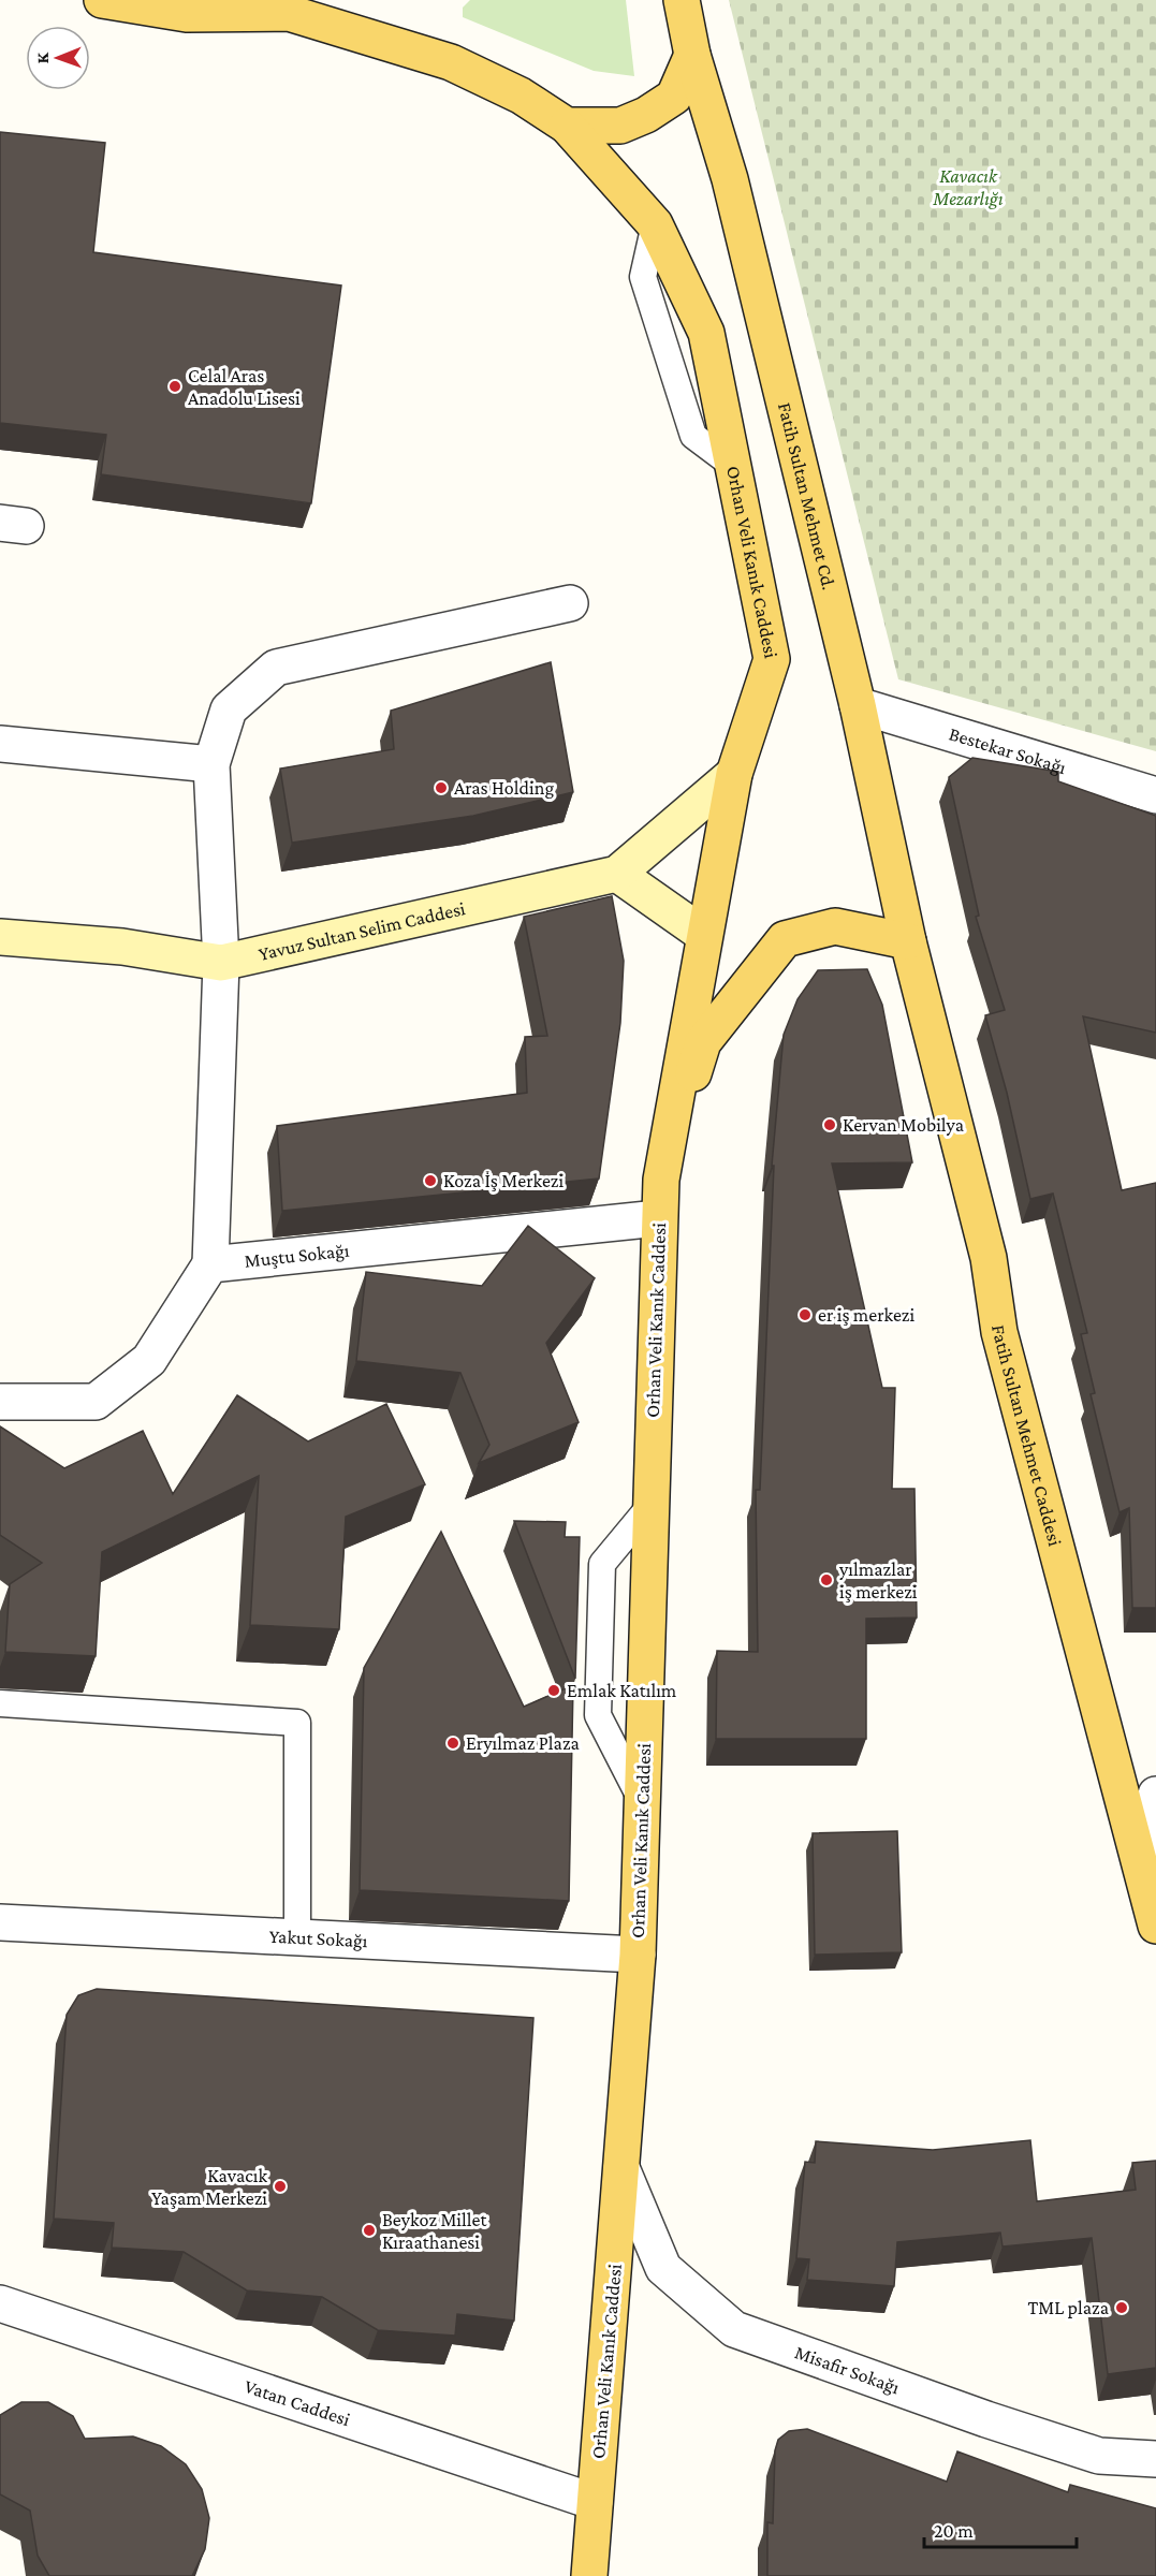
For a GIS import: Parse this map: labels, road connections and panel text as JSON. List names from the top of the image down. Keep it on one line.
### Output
{"streets":{"main road":["Fatih Sultan Mehmet Cd.","Orhan Veli Kanık Caddesi","Fatih Sultan Mehmet Caddesi"],"street":["Bestekar Sokağı","Yavuz Sultan Selim Caddesi","Muştu Sokağı","Yakut Sokağı","Misafir Sokağı","Vatan Caddesi"]},"crossings":[["Fatih Sultan Mehmet Cd.","Bestekar Sokağı"],["Fatih Sultan Mehmet Cd.","Fatih Sultan Mehmet Caddesi"],["Orhan Veli Kanık Caddesi","Muştu Sokağı"],["Orhan Veli Kanık Caddesi","Yakut Sokağı"],["Orhan Veli Kanık Caddesi","Misafir Sokağı"],["Orhan Veli Kanık Caddesi","Vatan Caddesi"]],"parks":["Kavacık Mezarlığı"],"places":["Celal Aras Anadolu Lisesi","Aras Holding","Kervan Mobilya","Koza İş Merkezi","er iş merkezi","yılmazlar iş merkezi","Emlak Katılım","Eryılmaz Plaza","Kavacık Yaşam Merkezi","Beykoz Millet Kıraathanesi","TML plaza"],"scale_bar":"20 m","north":"left"}
